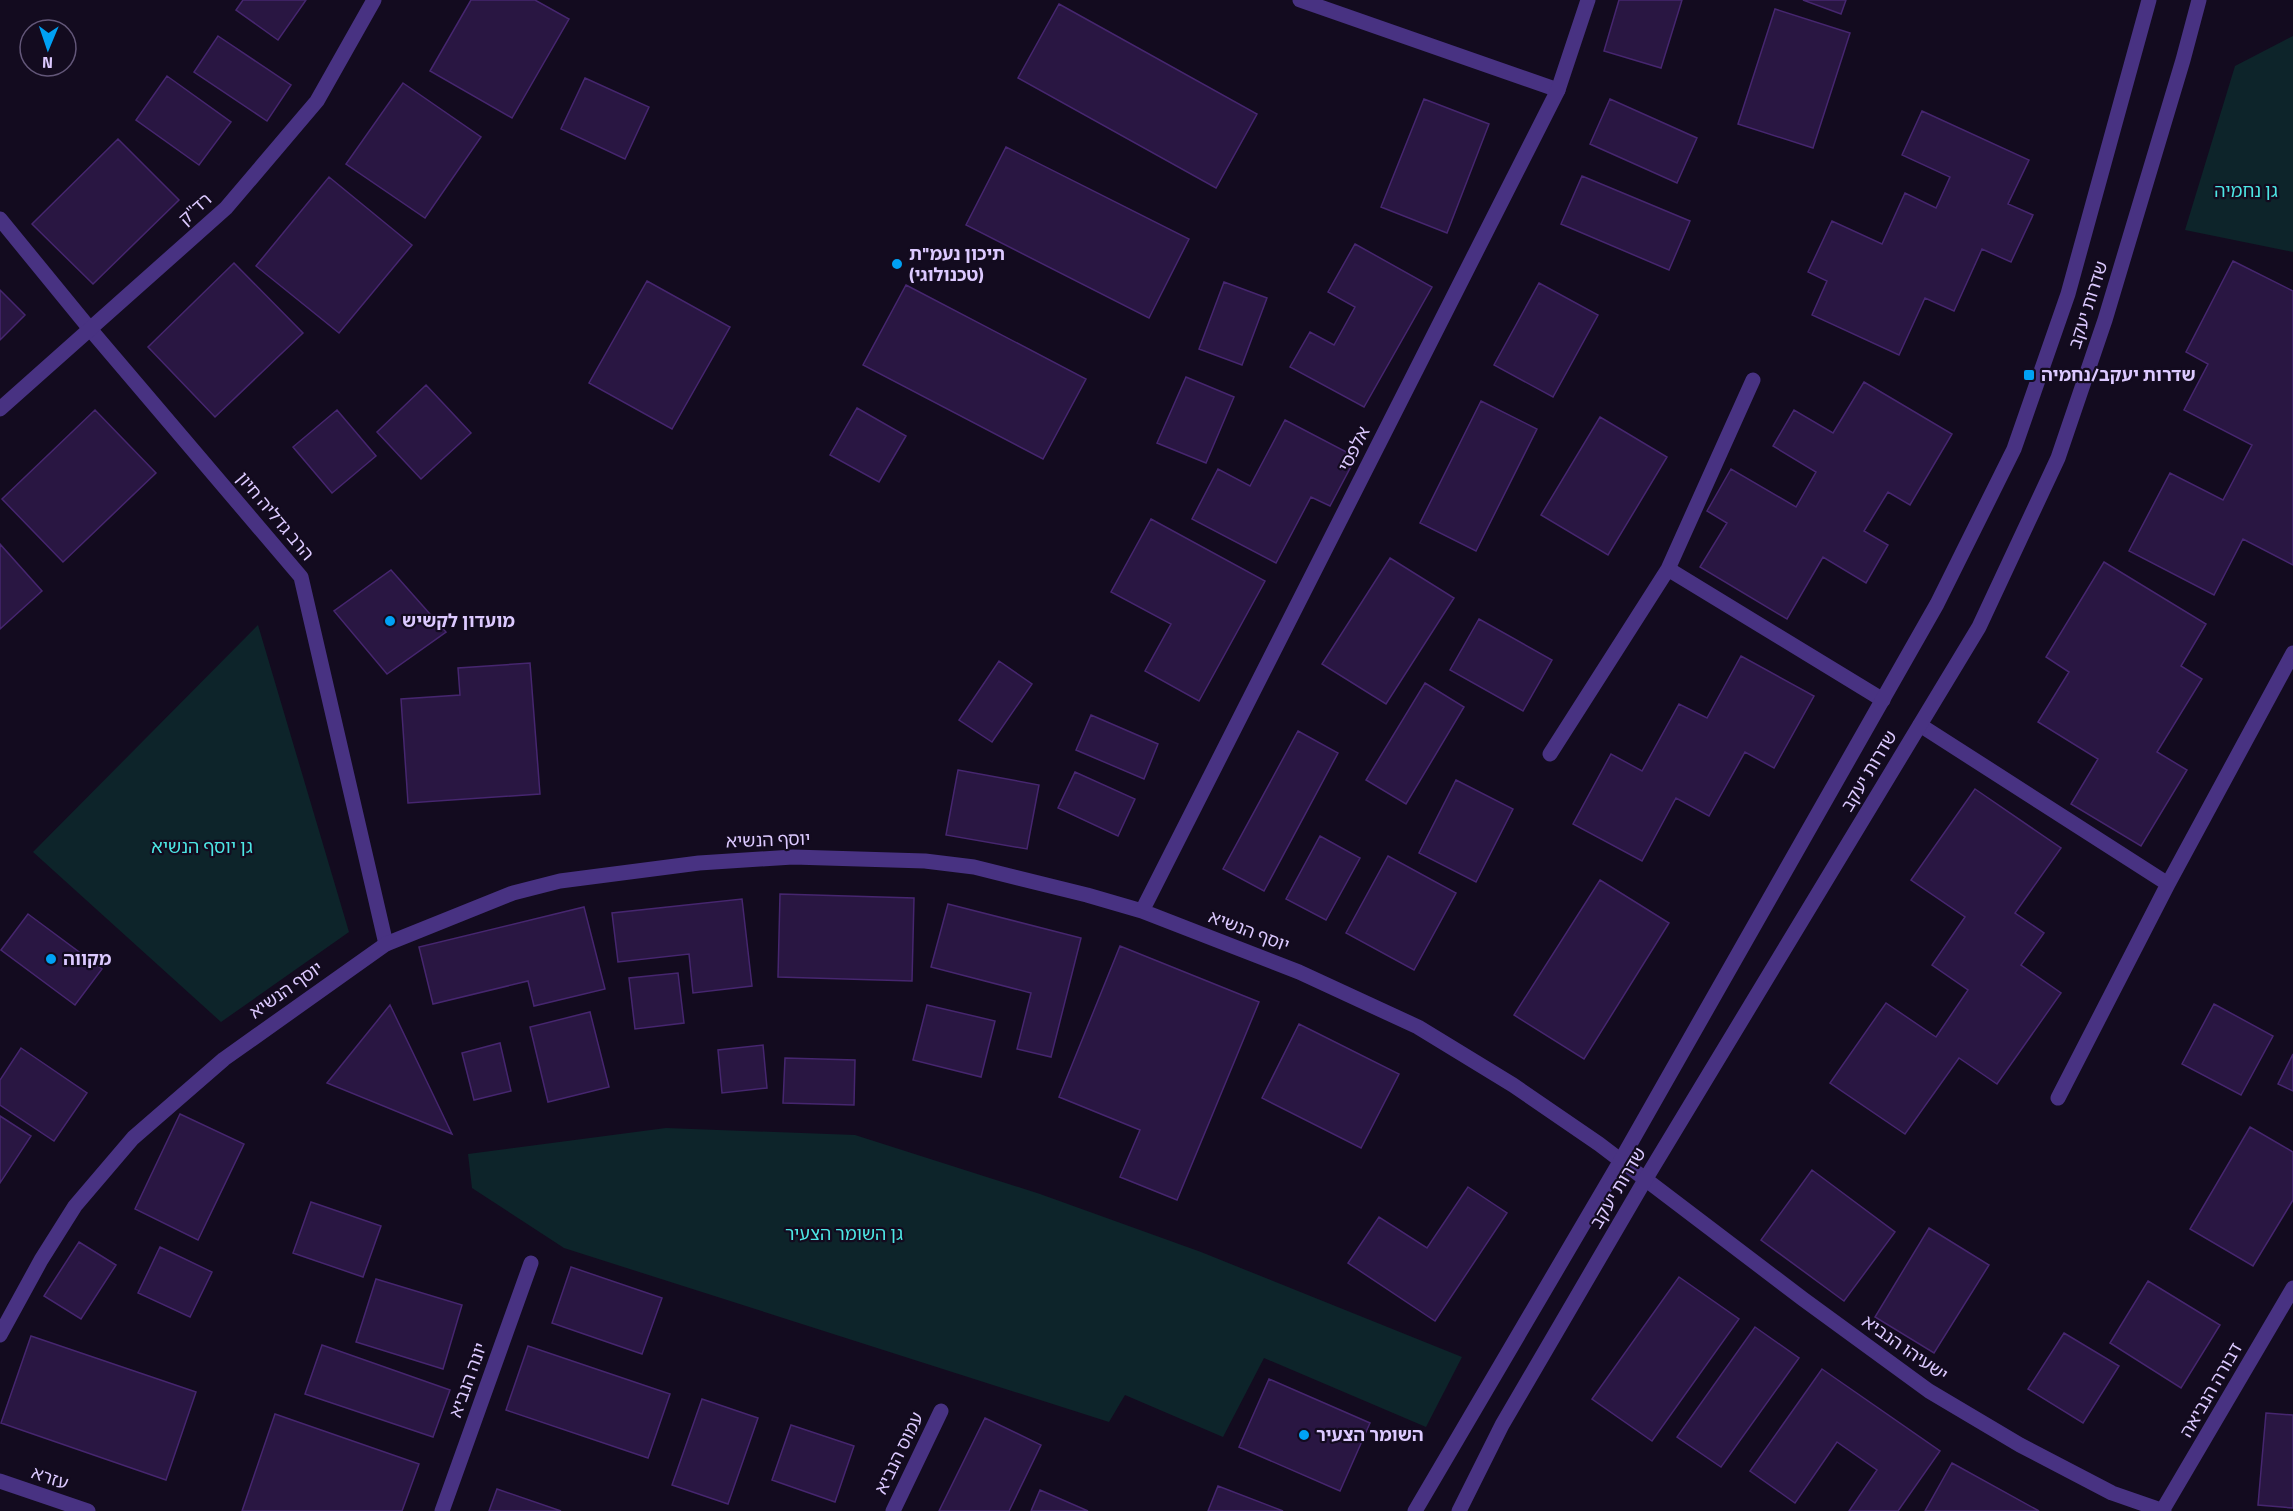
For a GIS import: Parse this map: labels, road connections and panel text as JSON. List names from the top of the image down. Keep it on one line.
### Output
{"streets":{"street":["רד\"ק","שדרות יעקב","אלפסי","הרב גדליה חיון","יוסף הנשיא","ישעיהו הנביא","יונה הנביא","דבורה הנביאה","עמוס הנביא","עזרא"]},"crossings":[["רד\"ק","הרב גדליה חיון"],["שדרות יעקב","יוסף הנשיא"],["שדרות יעקב","ישעיהו הנביא"],["אלפסי","יוסף הנשיא"],["הרב גדליה חיון","יוסף הנשיא"],["יוסף הנשיא","ישעיהו הנביא"],["ישעיהו הנביא","דבורה הנביאה"]],"parks":["גן נחמיה","גן יוסף הנשיא","גן השומר הצעיר"],"places":{"other":["תיכון נעמ\"ת (טכנולוגי)","מועדון לקשיש","מקווה","השומר הצעיר"],"transit":["שדרות יעקב/נחמיה"]},"north":"bottom"}
